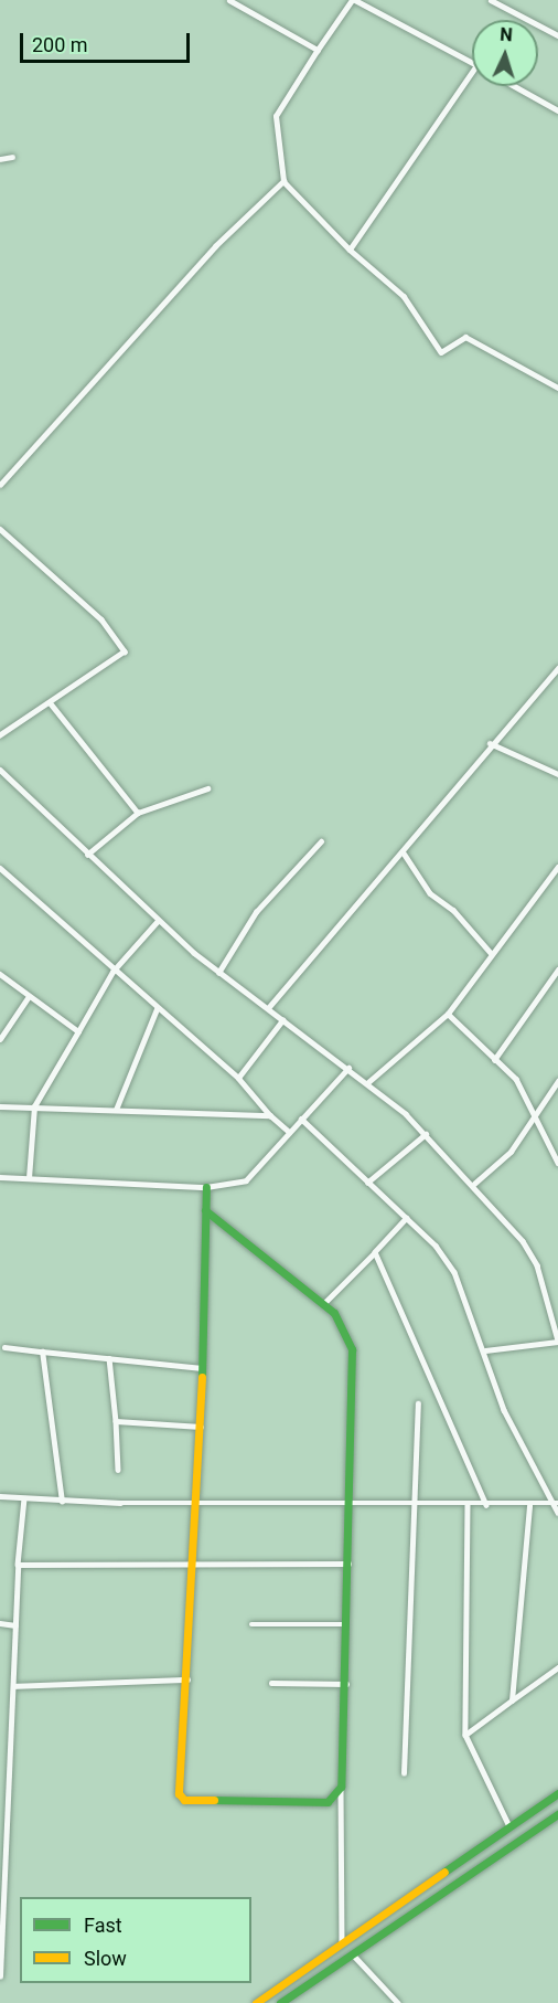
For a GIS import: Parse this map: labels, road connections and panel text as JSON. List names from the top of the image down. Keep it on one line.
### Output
{"legend":["Fast","Slow"],"scale_bar":"200 m","north":"top"}
